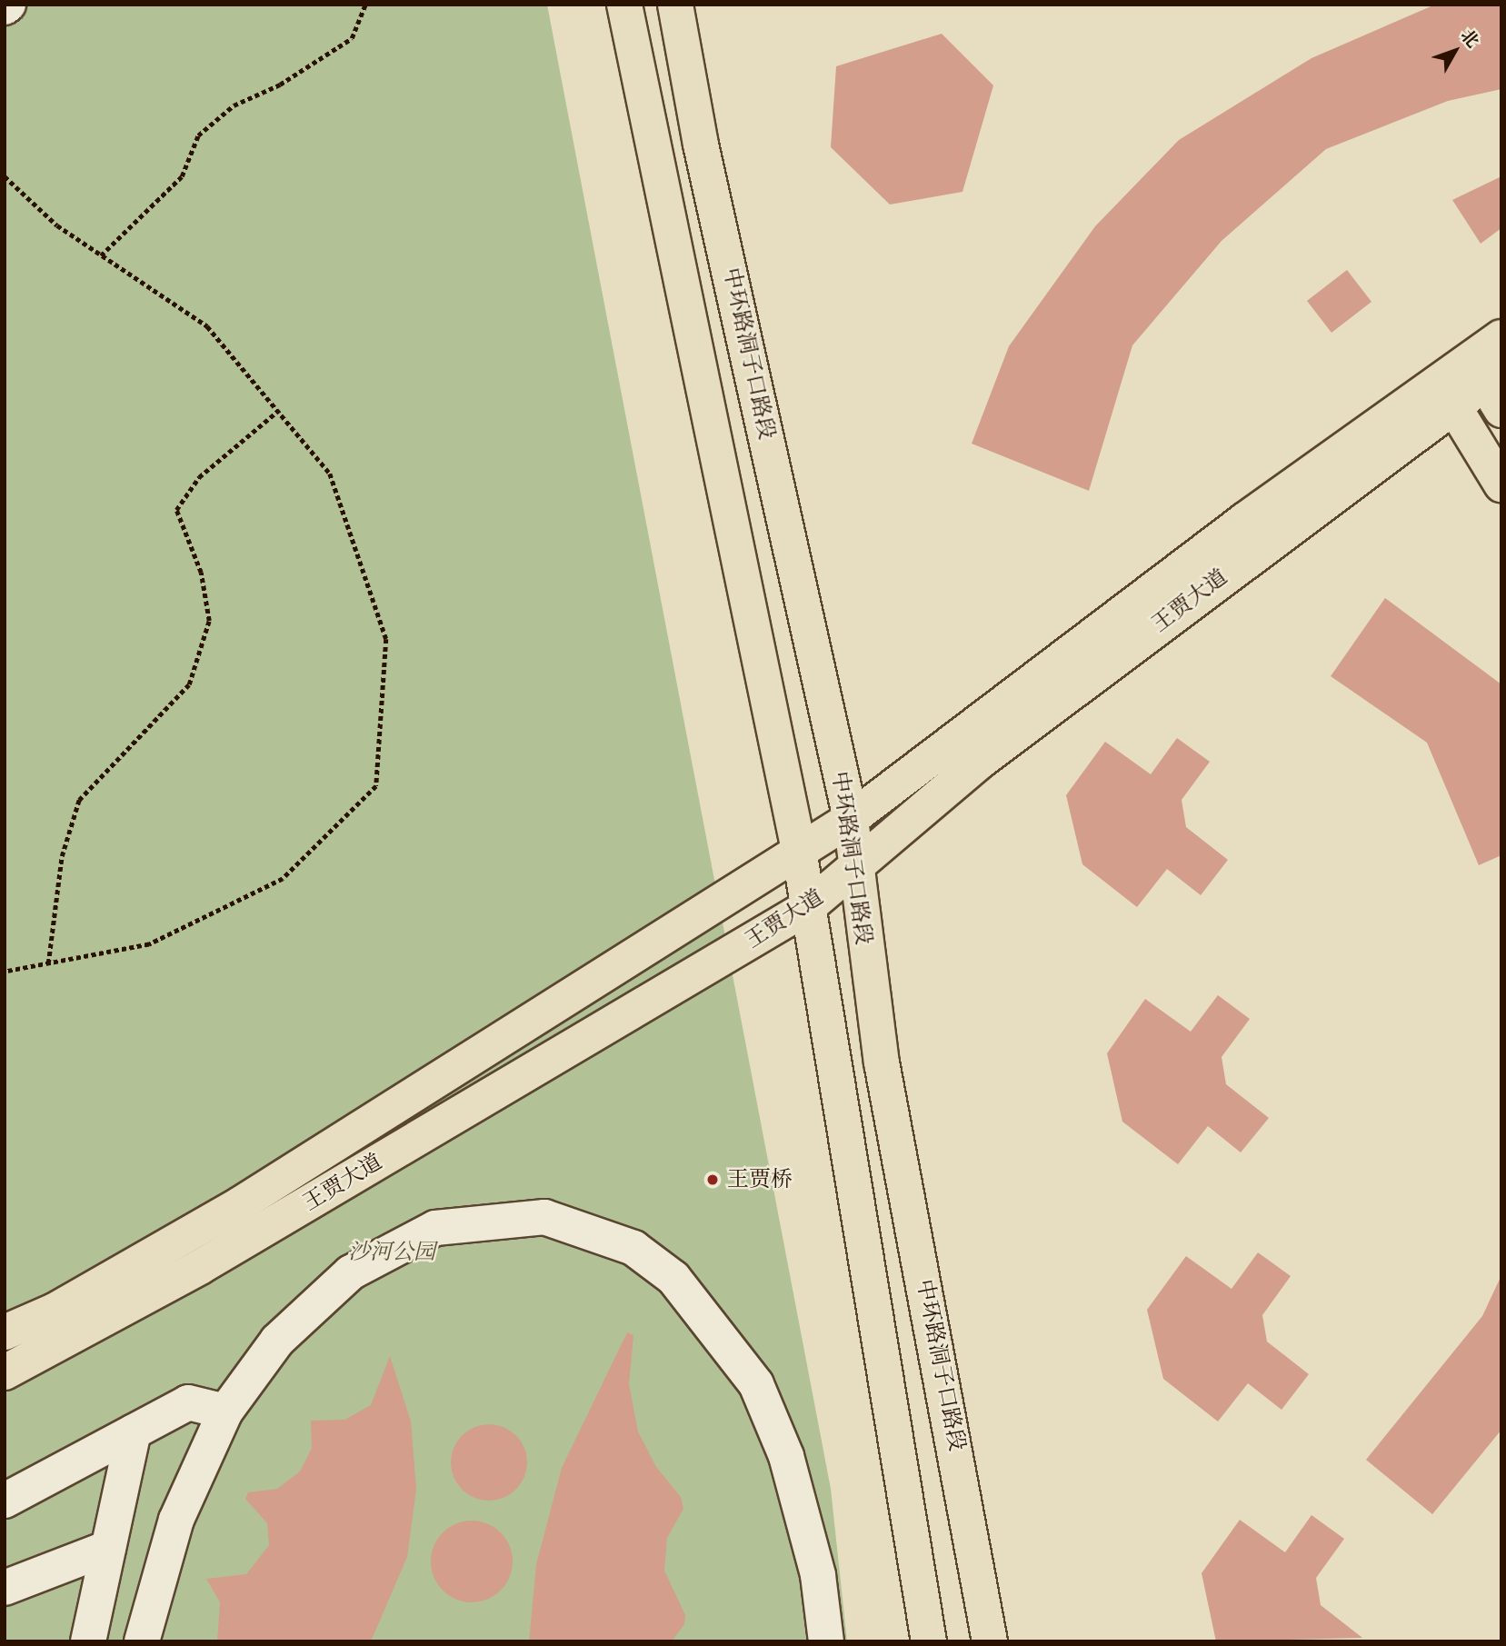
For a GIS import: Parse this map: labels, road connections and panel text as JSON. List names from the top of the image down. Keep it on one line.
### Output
{"streets":{"main road":["中环路洞子口路段","王贾大道"]},"crossings":[["中环路洞子口路段","王贾大道"]],"parks":["沙河公园"],"places":["王贾桥"],"north":"top right"}
